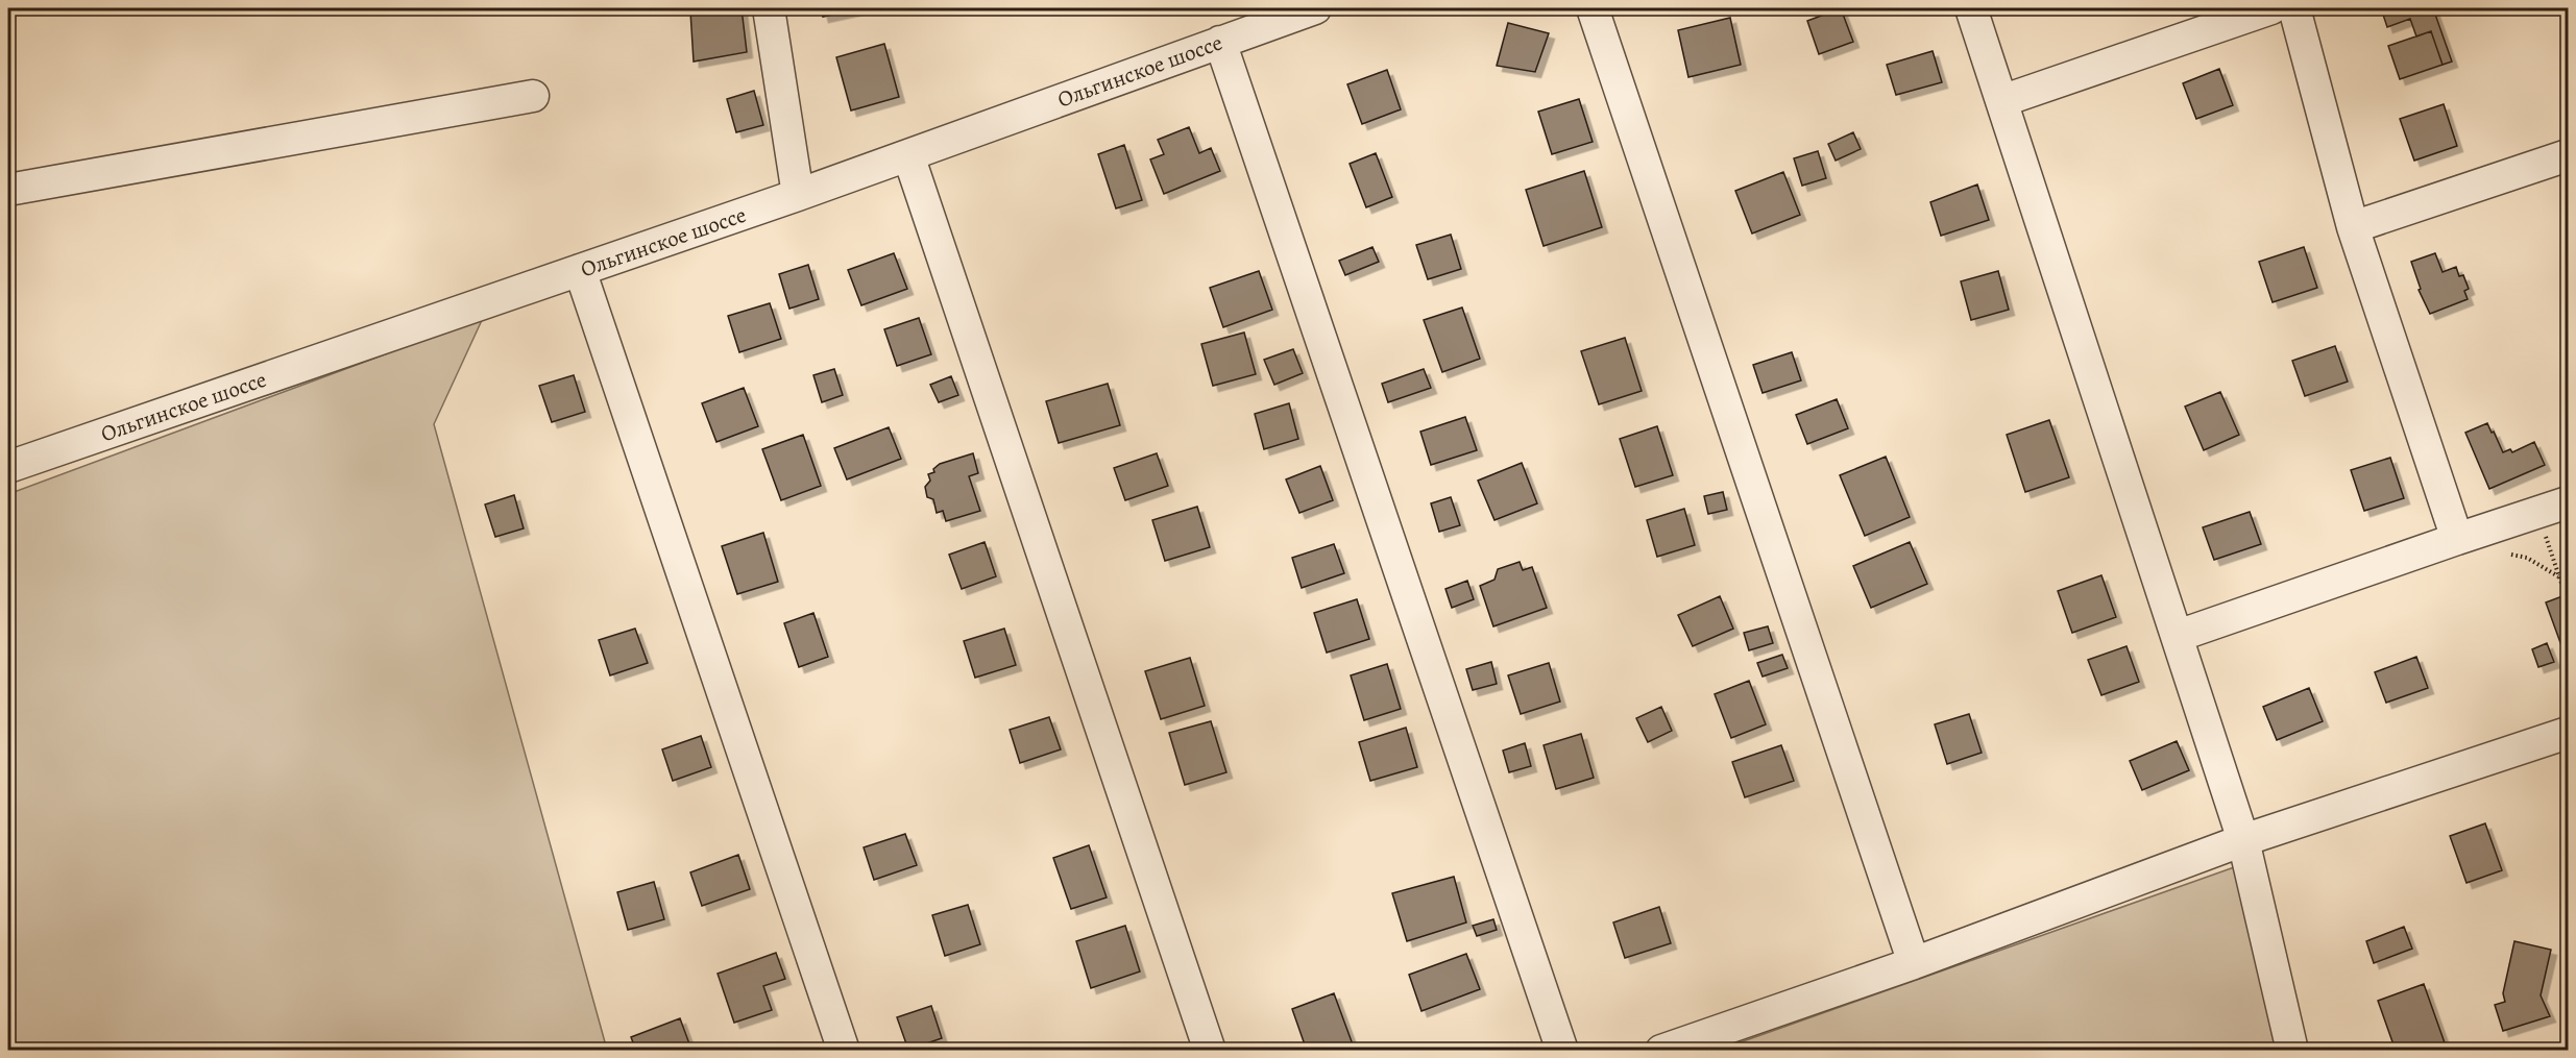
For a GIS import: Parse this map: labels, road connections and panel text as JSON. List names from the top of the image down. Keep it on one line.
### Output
{"streets":{"street":["Ольгинское шоссе"]}}
